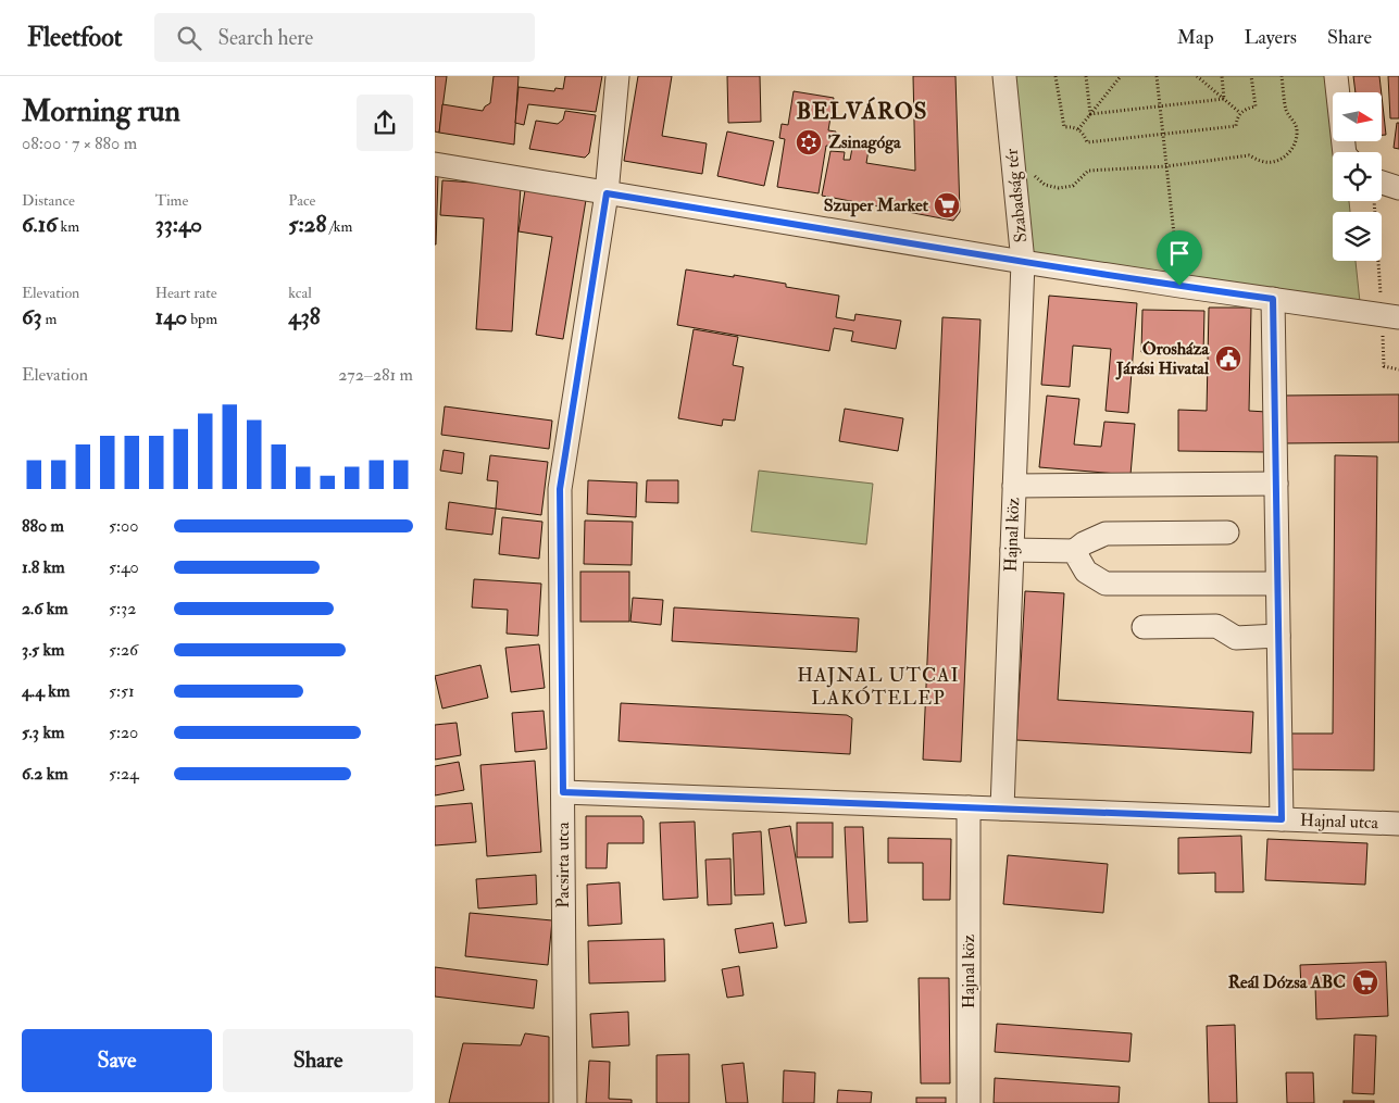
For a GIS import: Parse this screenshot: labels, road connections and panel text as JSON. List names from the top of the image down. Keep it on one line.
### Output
{"streets":{"street":["Szabadság tér","Hajnal köz","Hajnal utca","Pacsirta utca"]},"crossings":[["Szabadság tér","Hajnal köz"],["Hajnal köz","Hajnal utca"],["Hajnal utca","Pacsirta utca"]],"districts":["BELVÁROS","HAJNAL UTCAI LAKÓTELEP"],"places":{"synagogue":["Zsinagóga"],"supermarket":["Szuper Market","Reál Dózsa ABC"],"public building":["Orosháza Járási Hivatal"]},"north":"right","page":{"header":"Fleetfoot","search":"Search here","nav":["Map","Layers","Share"],"heading":["Morning run","08:00 · 7 × 880 m"],"stats":[["Distance","6.16 km"],["Time","33:40"],["Pace","5:28 /km"],["Elevation","63 m"],["Heart rate","140 bpm"],["kcal","438"]],"chart":["Elevation","272–281 m"],"list":[{"name":"880 m","note":"5:00"},{"name":"1.8 km","note":"5:40"},{"name":"2.6 km","note":"5:32"},{"name":"3.5 km","note":"5:26"},{"name":"4.4 km","note":"5:51"},{"name":"5.3 km","note":"5:20"},{"name":"6.2 km","note":"5:24"}],"buttons":["Save","Share"]}}
